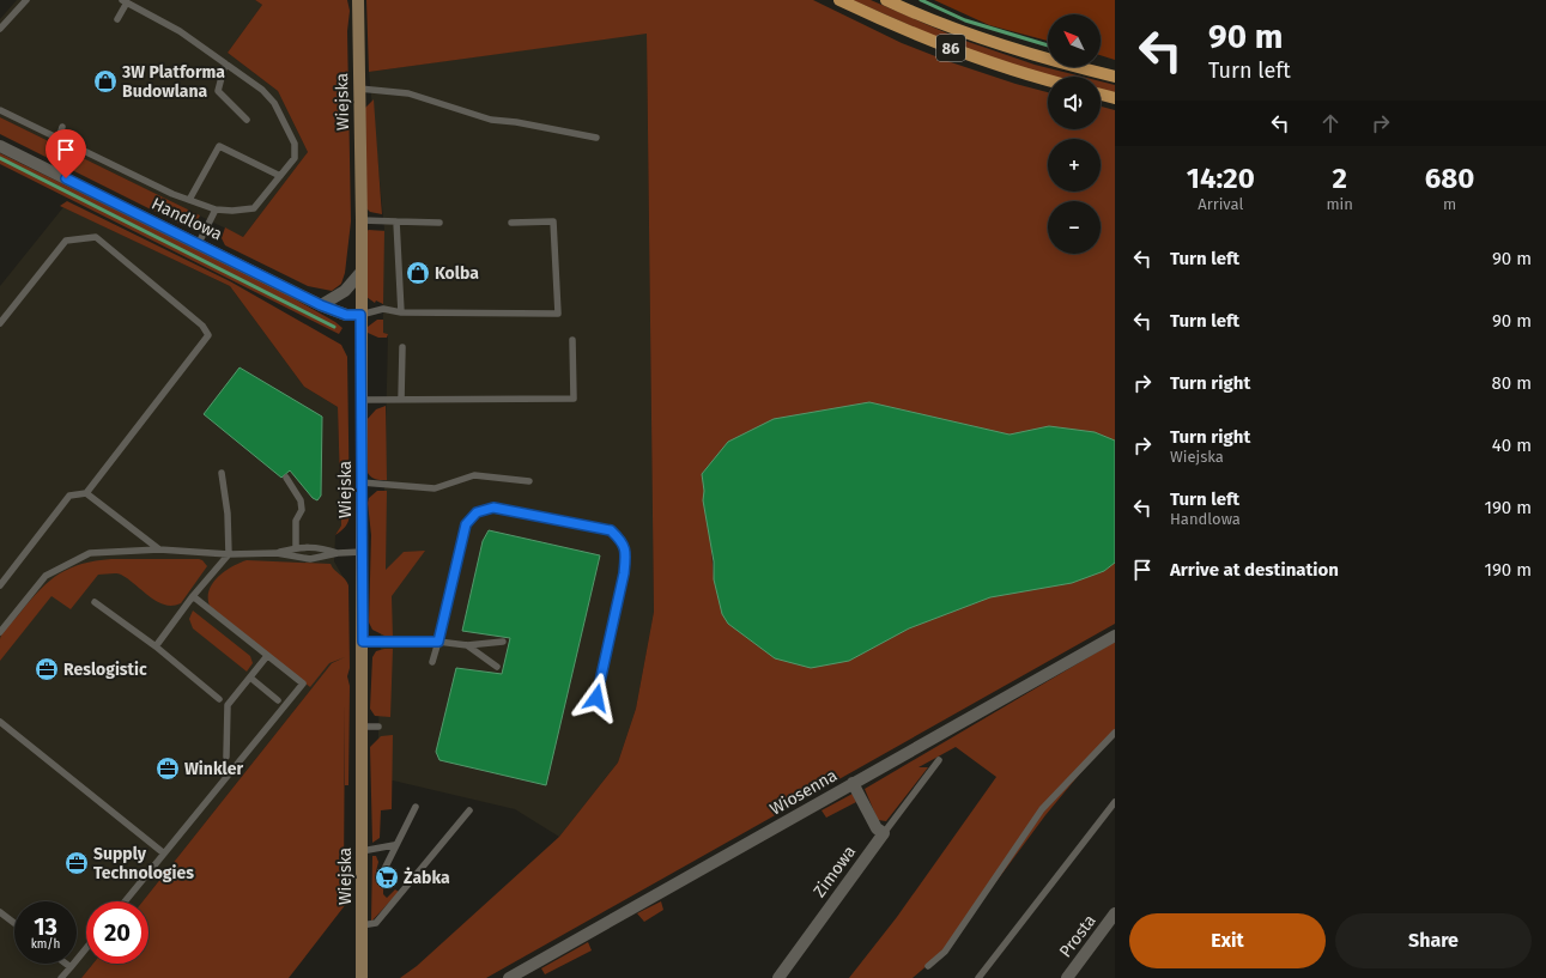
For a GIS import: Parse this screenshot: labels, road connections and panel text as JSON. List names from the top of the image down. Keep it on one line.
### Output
{"streets":{"main road":["86"],"street":["Wiejska","Handlowa","Wiosenna","Zimowa","Prosta"]},"crossings":[["Wiejska","Handlowa"]],"places":{"shop":["3W Platforma Budowlana","Kolba"],"office":["Reslogistic","Winkler","Supply Technologies"],"supermarket":["Żabka"]},"north":"top left","page":{"turn":["90 m","Turn left"],"map_buttons":["+","−"],"eta":["14:20","Arrival","2","min","680","m"],"list":[{"name":"Turn left","value":"90 m"},{"name":"Turn left","value":"90 m"},{"name":"Turn right","value":"80 m"},{"name":"Turn right","note":"Wiejska","value":"40 m"},{"name":"Turn left","note":"Handlowa","value":"190 m"},{"name":"Arrive at destination","value":"190 m"}],"speed":"13 km/h","limit":"20","buttons":["Exit","Share"]}}
